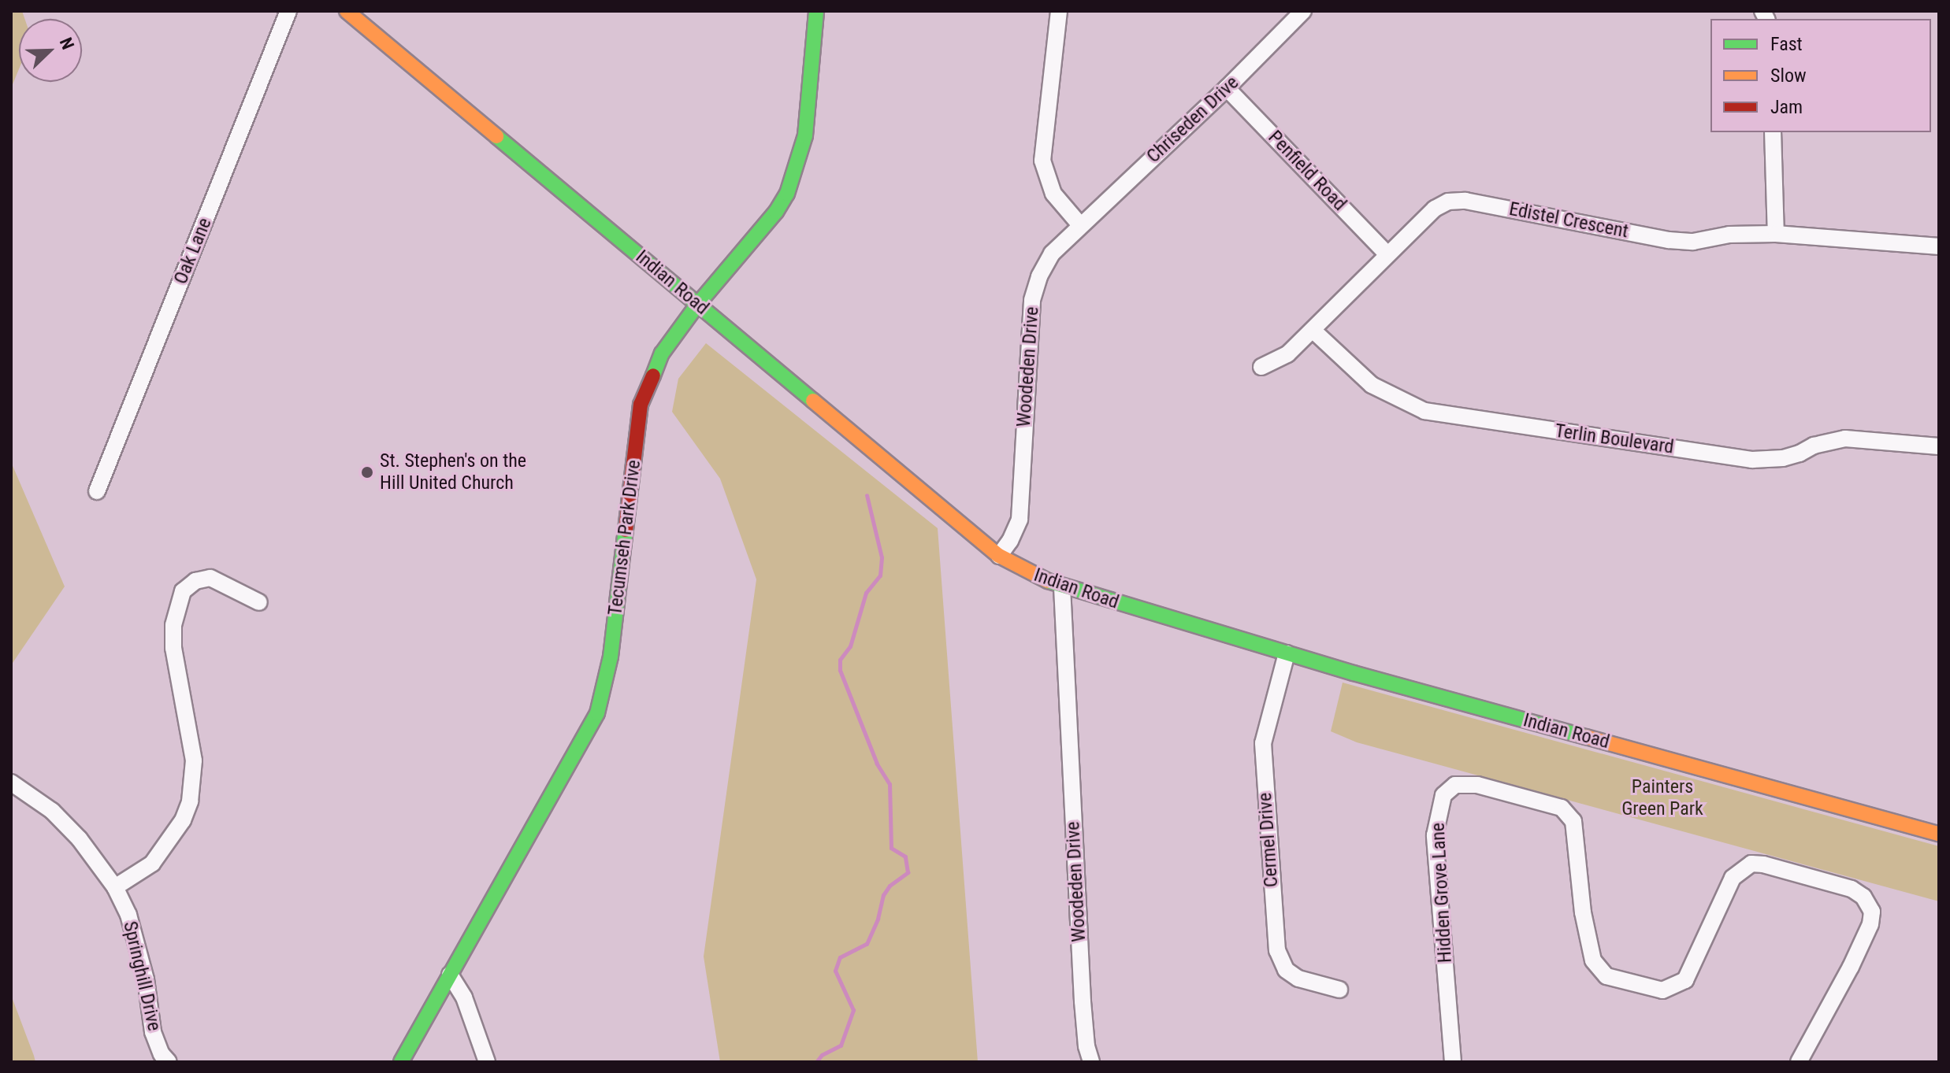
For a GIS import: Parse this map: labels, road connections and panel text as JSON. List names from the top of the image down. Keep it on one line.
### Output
{"streets":{"street":["Chriseden Drive","Penfield Road","Edistel Crescent","Oak Lane","Indian Road","Woodeden Drive","Terlin Boulevard","Tecumseh Park Drive","Cermel Drive","Hidden Grove Lane","Springhill Drive"]},"crossings":[["Chriseden Drive","Penfield Road"],["Chriseden Drive","Woodeden Drive"],["Penfield Road","Edistel Crescent"],["Edistel Crescent","Terlin Boulevard"],["Indian Road","Woodeden Drive"],["Indian Road","Tecumseh Park Drive"],["Indian Road","Cermel Drive"]],"parks":["Painters Green Park"],"places":["St. Stephen's on the Hill United Church"],"legend":["Fast","Slow","Jam"],"north":"top right"}
